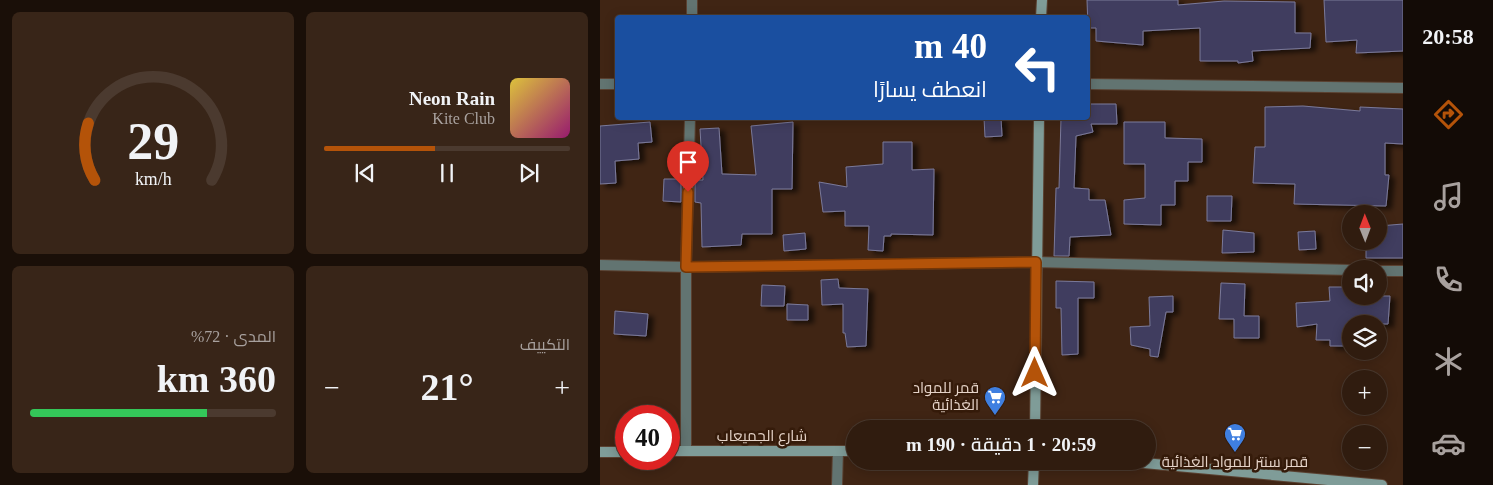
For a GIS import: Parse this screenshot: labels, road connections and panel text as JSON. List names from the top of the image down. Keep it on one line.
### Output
{"streets":{"street":["شارع الجميعاب"]},"places":{"supermarket":["قمر للمواد الغذائية","قمر سنتر للمواد الغذائية"]},"north":"top","page":{"tabs":"20:58","turn":["40 m","انعطف يسارًا"],"song":["Neon Rain","Kite Club"],"map_buttons":["+","−"],"tile":["التكييف",["المدى · 72%","360 km"]],"heat":["−","21°","+"],"limit":"40","trip":"20:59 · 1 دقيقة · 190 m","gauge":["29","km/h"]}}
